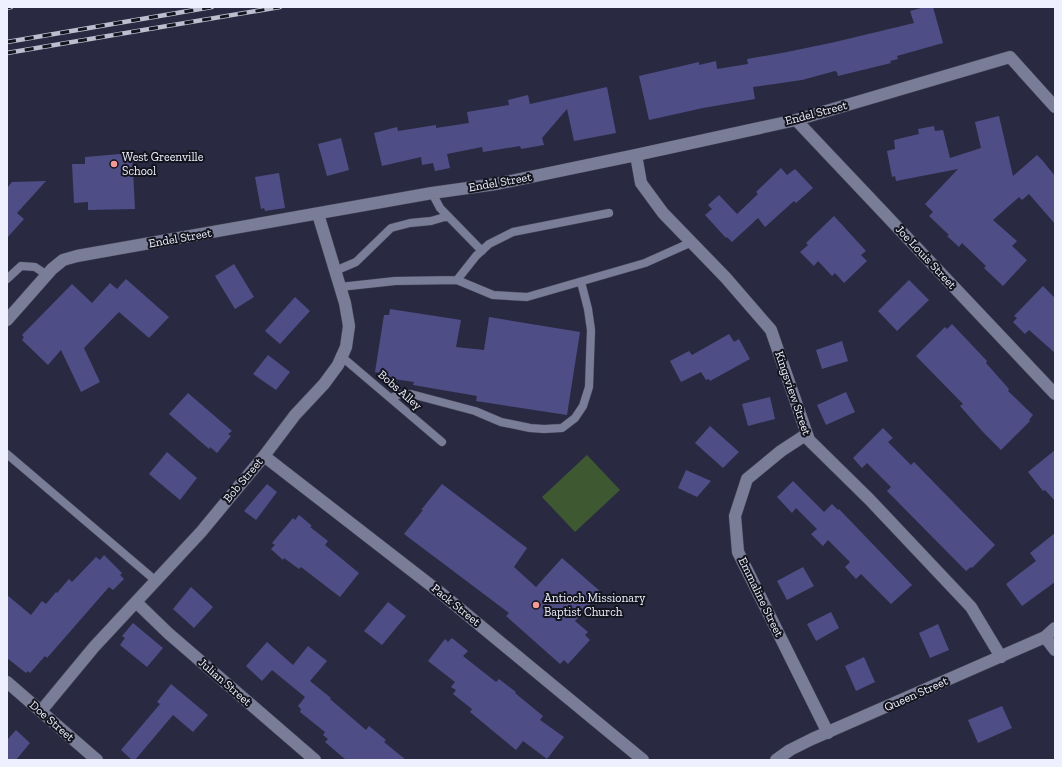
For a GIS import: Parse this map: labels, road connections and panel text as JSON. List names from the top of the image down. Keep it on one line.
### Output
{"streets":{"street":["Endel Street","Joe Louis Street","Kingsview Street","Bob Street","Emmaline Street","Pack Street","Julian Street","Queen Street","Doe Street"],"lane":["Bobs Alley"]},"crossings":[["Endel Street","Joe Louis Street"],["Endel Street","Kingsview Street"],["Endel Street","Bob Street"],["Bobs Alley","Bob Street"],["Kingsview Street","Emmaline Street"],["Kingsview Street","Queen Street"],["Bob Street","Pack Street"],["Bob Street","Julian Street"],["Bob Street","Doe Street"],["Emmaline Street","Queen Street"]],"places":["West Greenville School","Antioch Missionary Baptist Church"]}
